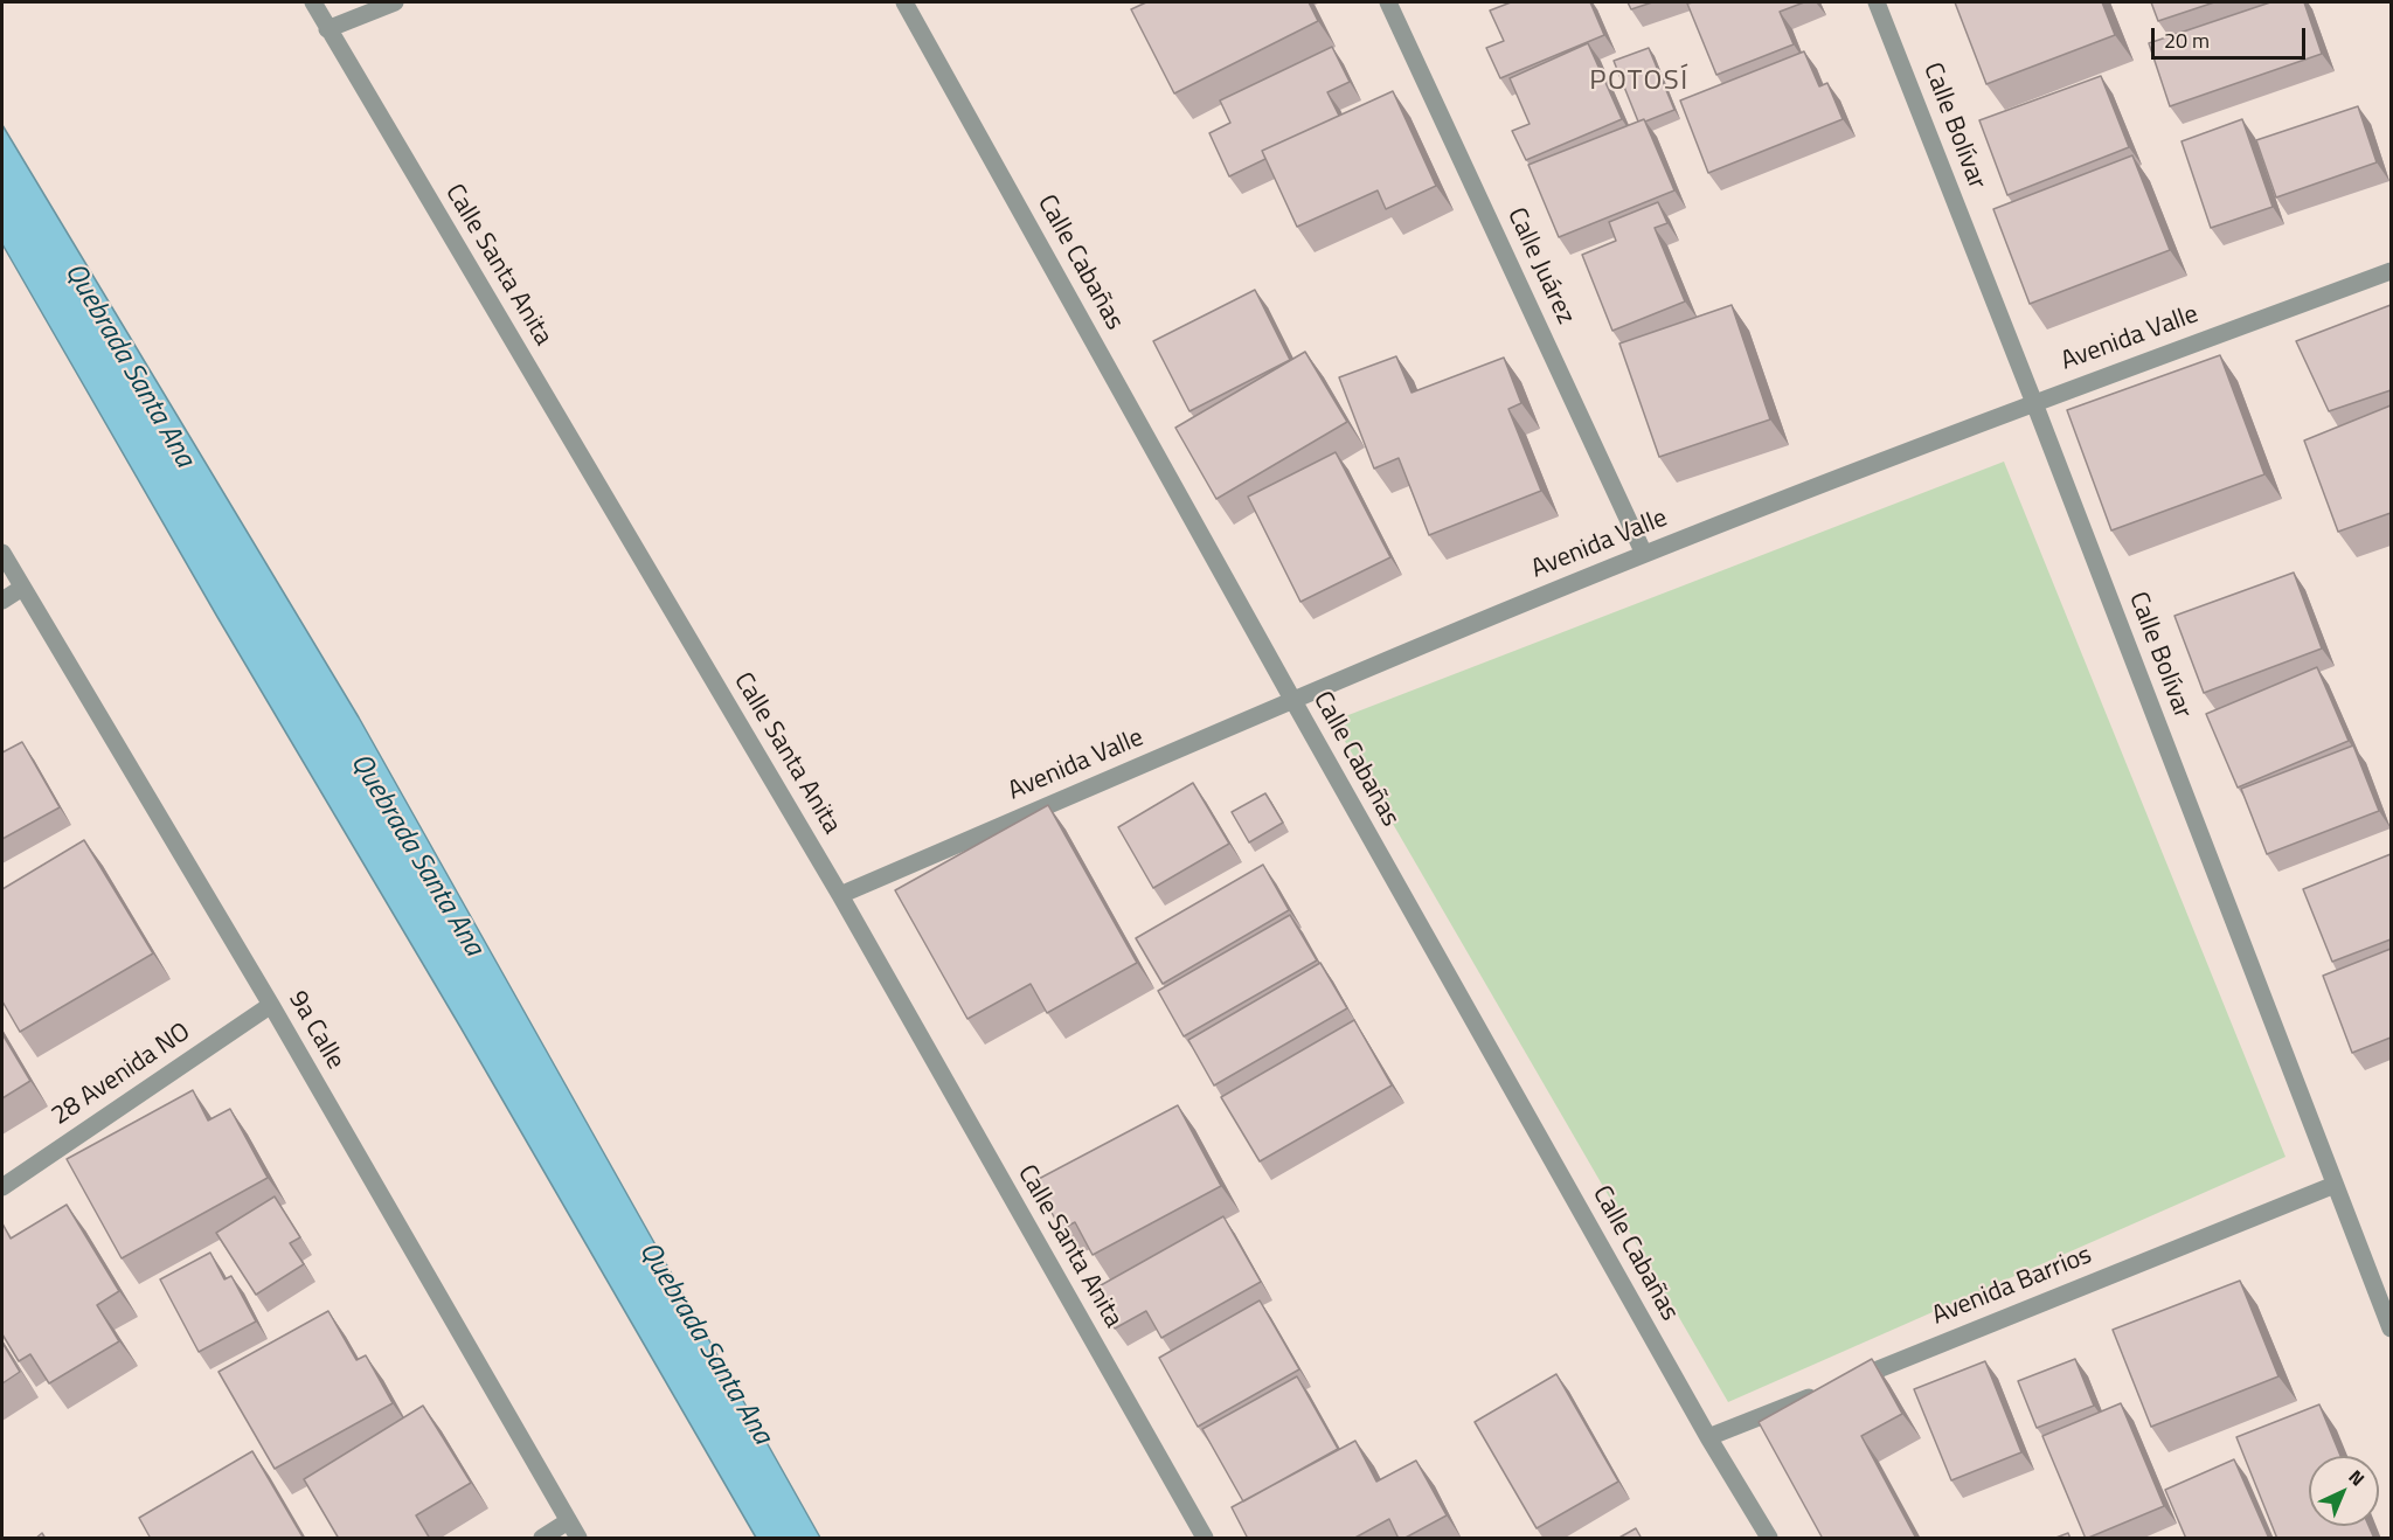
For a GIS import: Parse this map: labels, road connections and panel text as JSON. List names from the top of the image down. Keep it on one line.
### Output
{"streets":{"street":["Calle Bolívar","Calle Cabañas","Calle Santa Anita","Calle Juárez","Avenida Valle","9a Calle","28 Avenida NO","Avenida Barrios"]},"crossings":[["Calle Bolívar","Avenida Valle"],["Calle Bolívar","Avenida Barrios"],["Calle Cabañas","Avenida Valle"],["Calle Cabañas","Avenida Barrios"],["Calle Santa Anita","Avenida Valle"],["Calle Juárez","Avenida Valle"],["9a Calle","28 Avenida NO"]],"districts":["POTOSÍ"],"water":["Quebrada Santa Ana"],"scale_bar":"20 m","north":"top right"}
